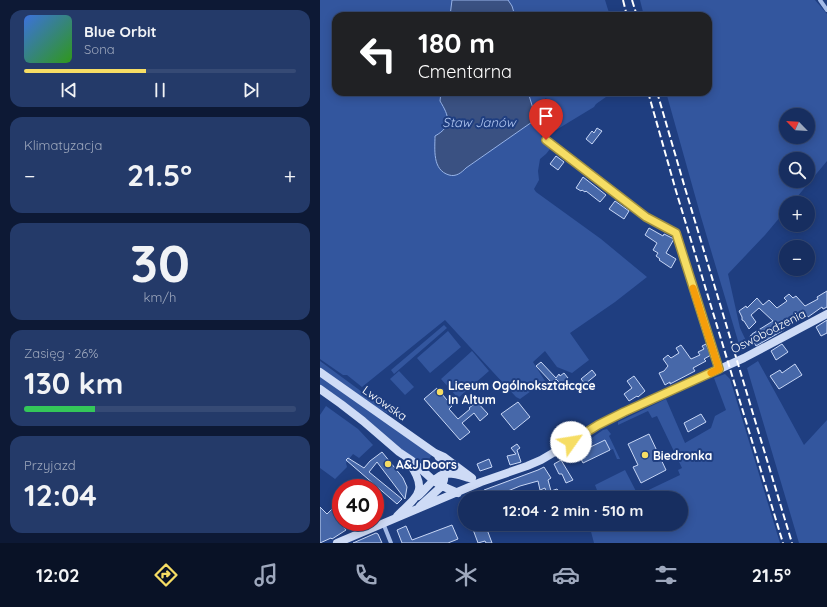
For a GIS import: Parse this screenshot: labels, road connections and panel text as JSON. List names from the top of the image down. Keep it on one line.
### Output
{"streets":{"street":["Oswobodzenia","Lwowska"]},"water":["Staw Janów"],"places":["Liceum Ogólnokształcące In Altum","Biedronka","A&J Doors"],"north":"top left","page":{"turn":["180 m","Cmentarna"],"song":["Blue Orbit","Sona"],"map_buttons":["+","−"],"tile":["Klimatyzacja",["30","km/h"],["Zasięg · 26%","130 km"],["Przyjazd","12:04"]],"heat":["−","21.5°","+"],"limit":"40","trip":"12:04 · 2 min · 510 m","tabs":["12:02","21.5°"]}}
